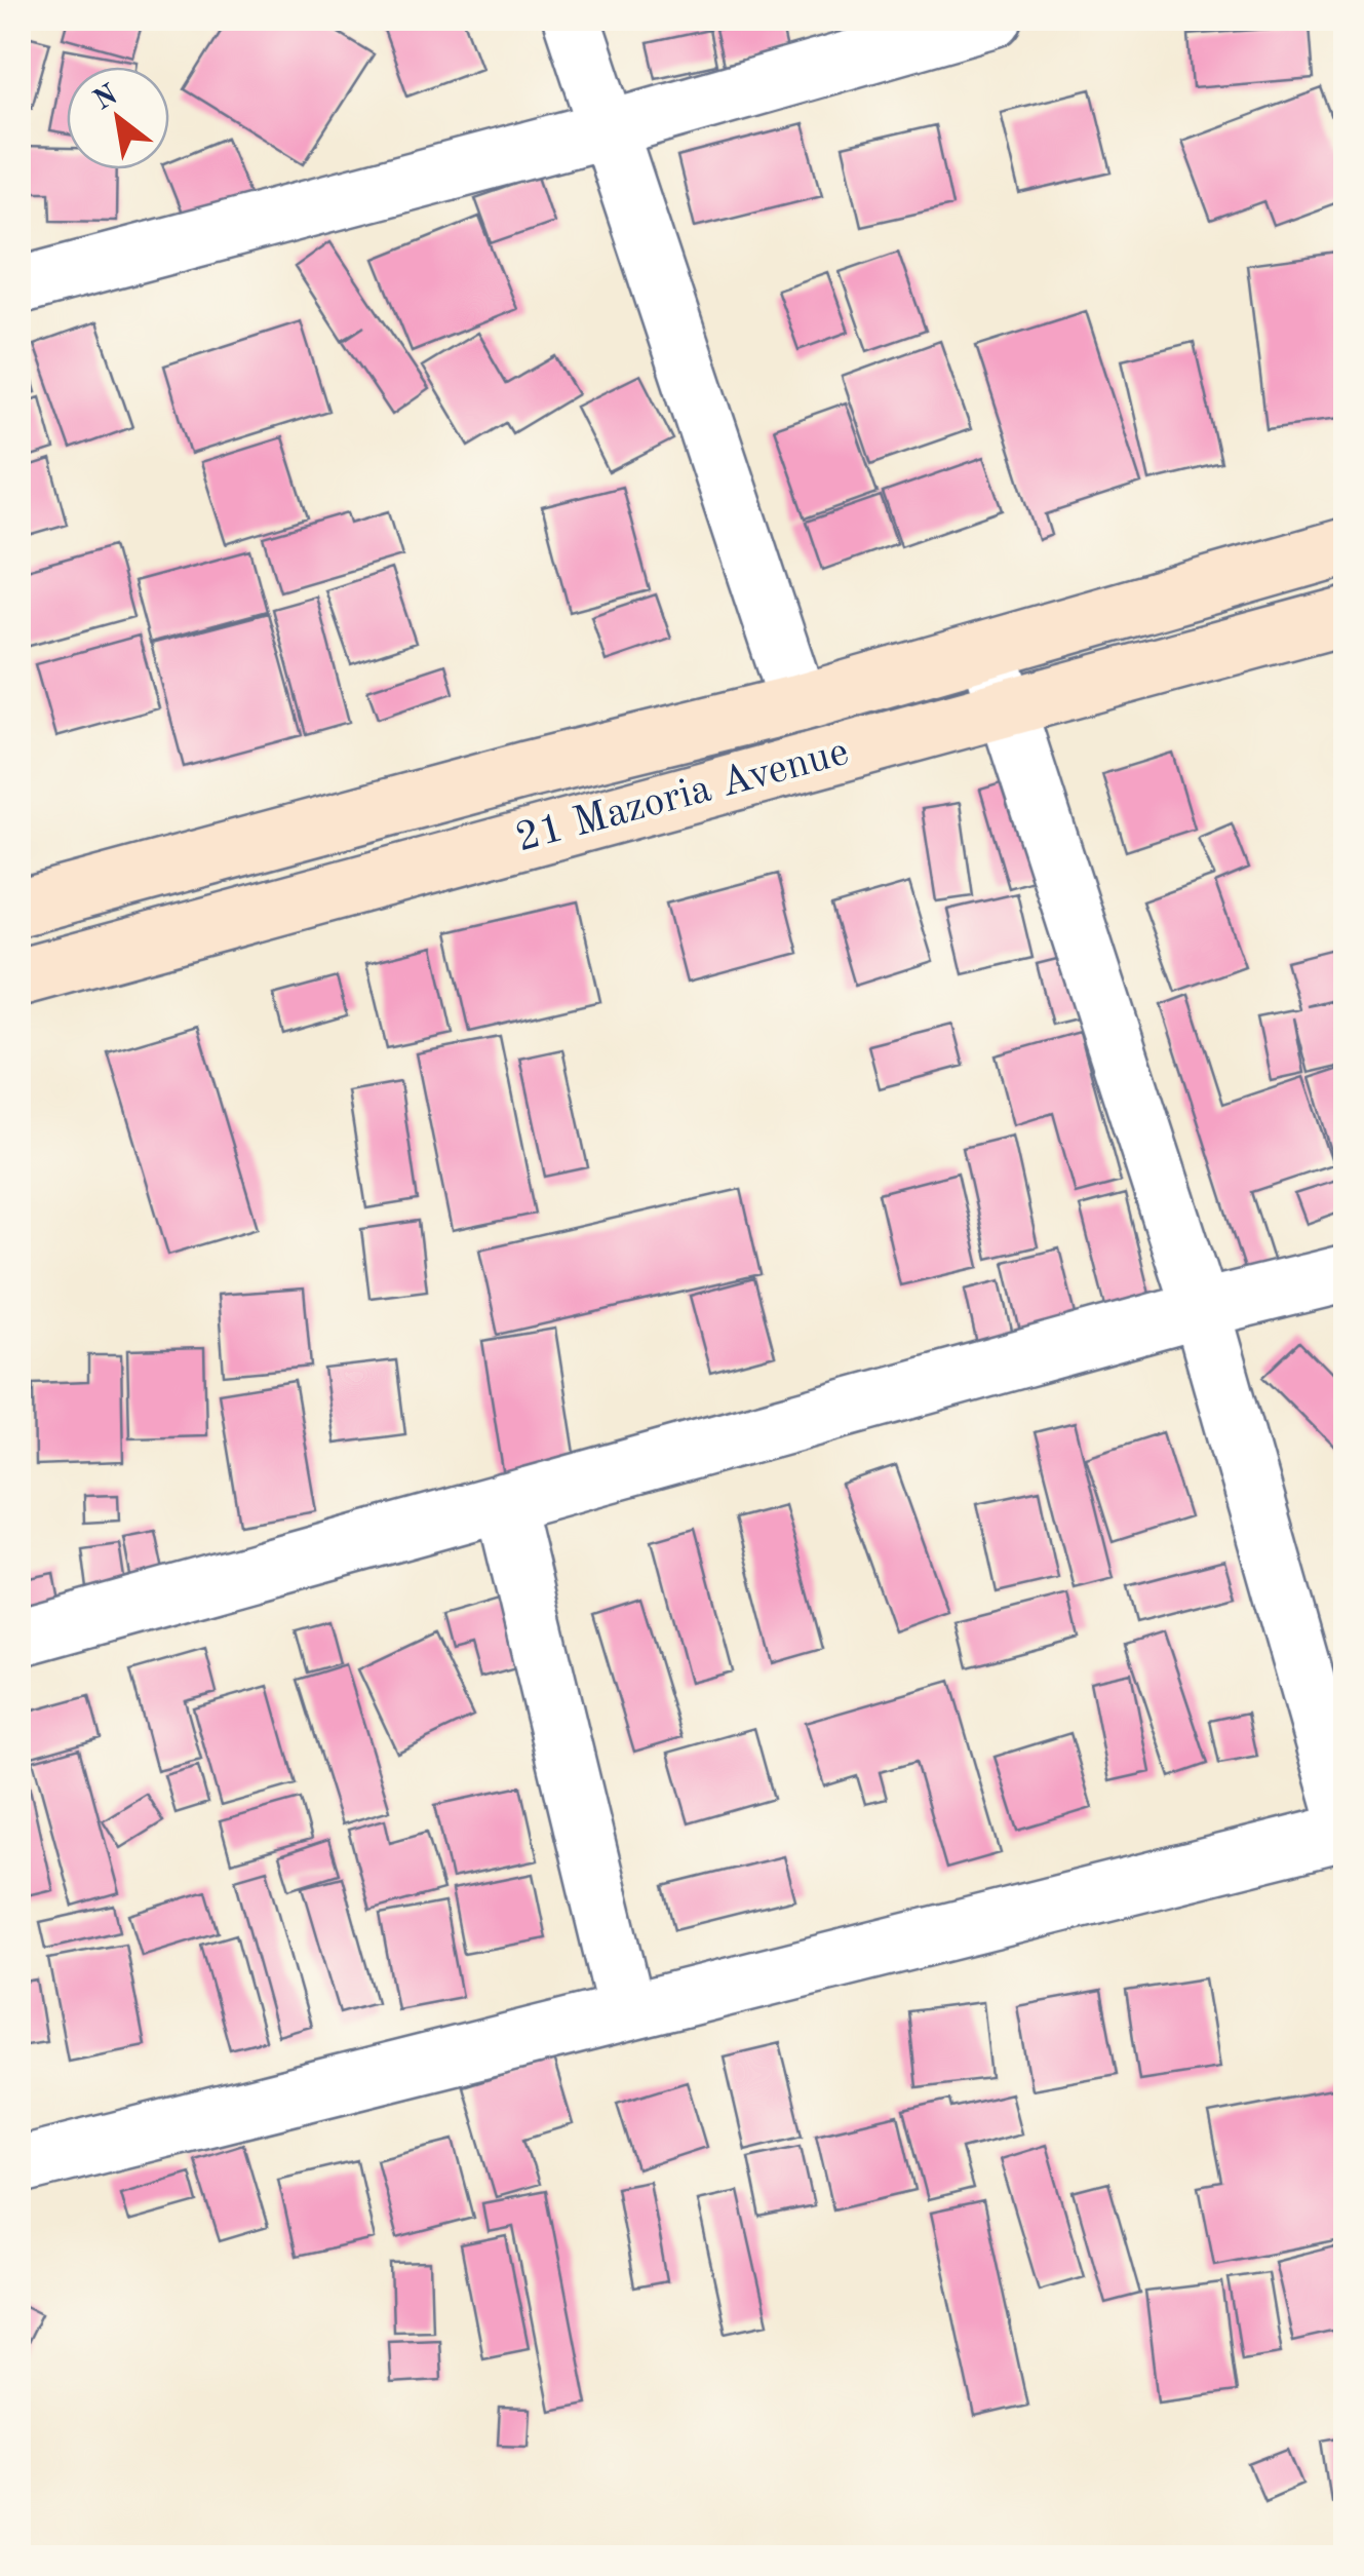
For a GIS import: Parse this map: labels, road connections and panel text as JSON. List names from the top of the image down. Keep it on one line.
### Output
{"streets":{"main road":["21 Mazoria Avenue"]},"north":"top left"}
